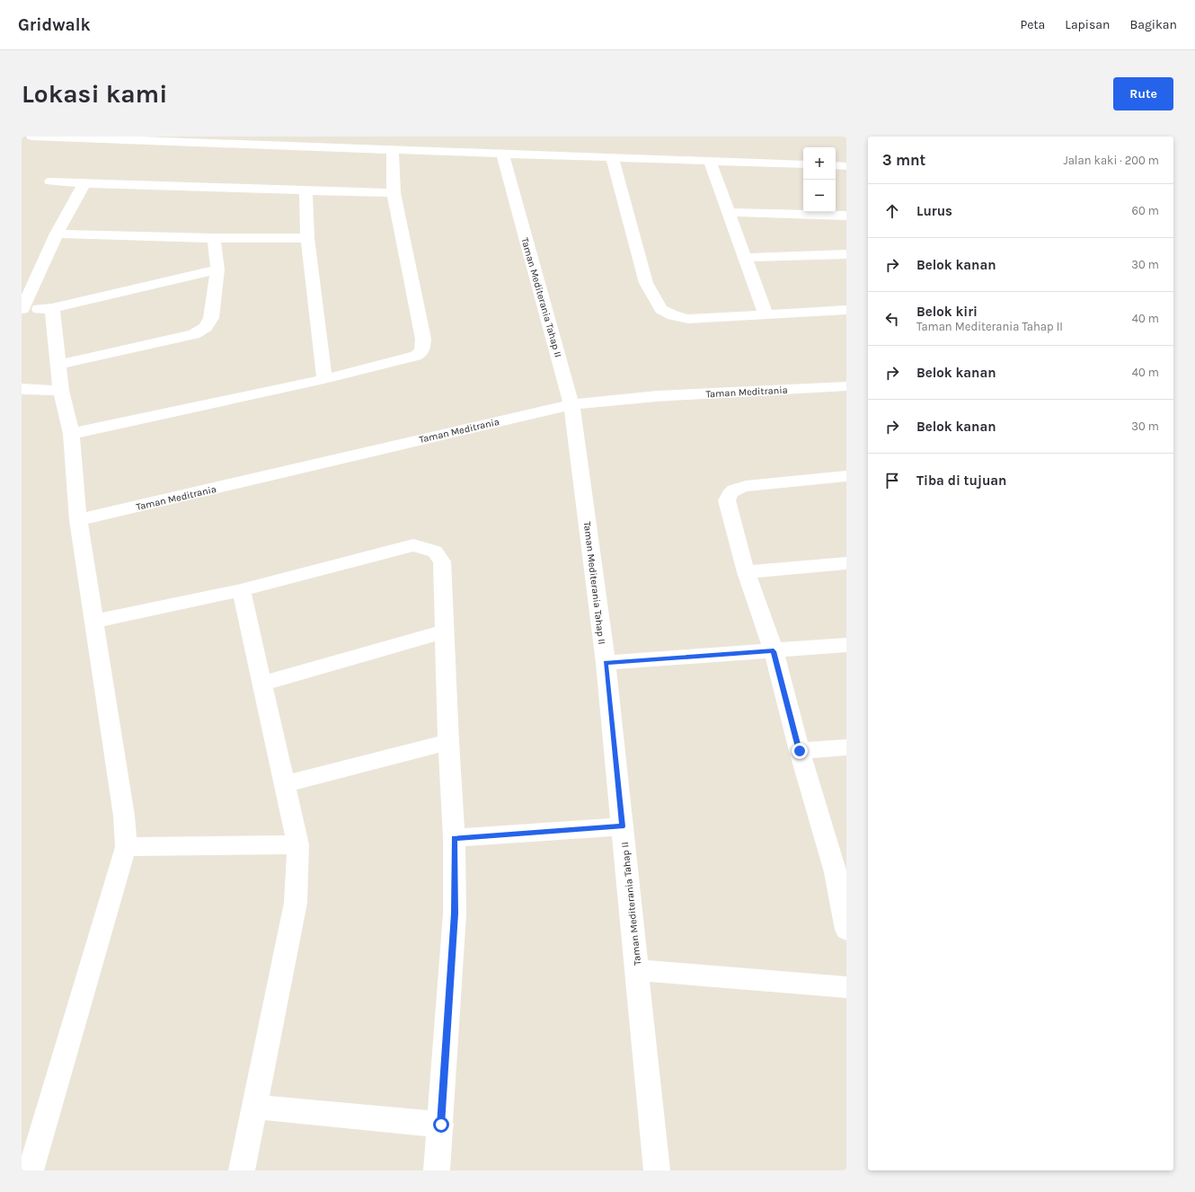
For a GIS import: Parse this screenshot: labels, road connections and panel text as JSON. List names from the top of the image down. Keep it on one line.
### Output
{"streets":{"street":["Taman Mediterania Tahap II","Taman Meditrania"]},"crossings":[["Taman Mediterania Tahap II","Taman Meditrania"]],"page":{"header":"Gridwalk","nav":["Peta","Lapisan","Bagikan"],"buttons":"Rute","title":"Lokasi kami","heading":["3 mnt","Jalan kaki · 200 m"],"map_buttons":["+","−"],"list":[["Lurus","60 m"],["Belok kanan","30 m"],["Belok kiri","Taman Mediterania Tahap II","40 m"],["Belok kanan","40 m"],["Belok kanan","30 m"],"Tiba di tujuan"]}}
